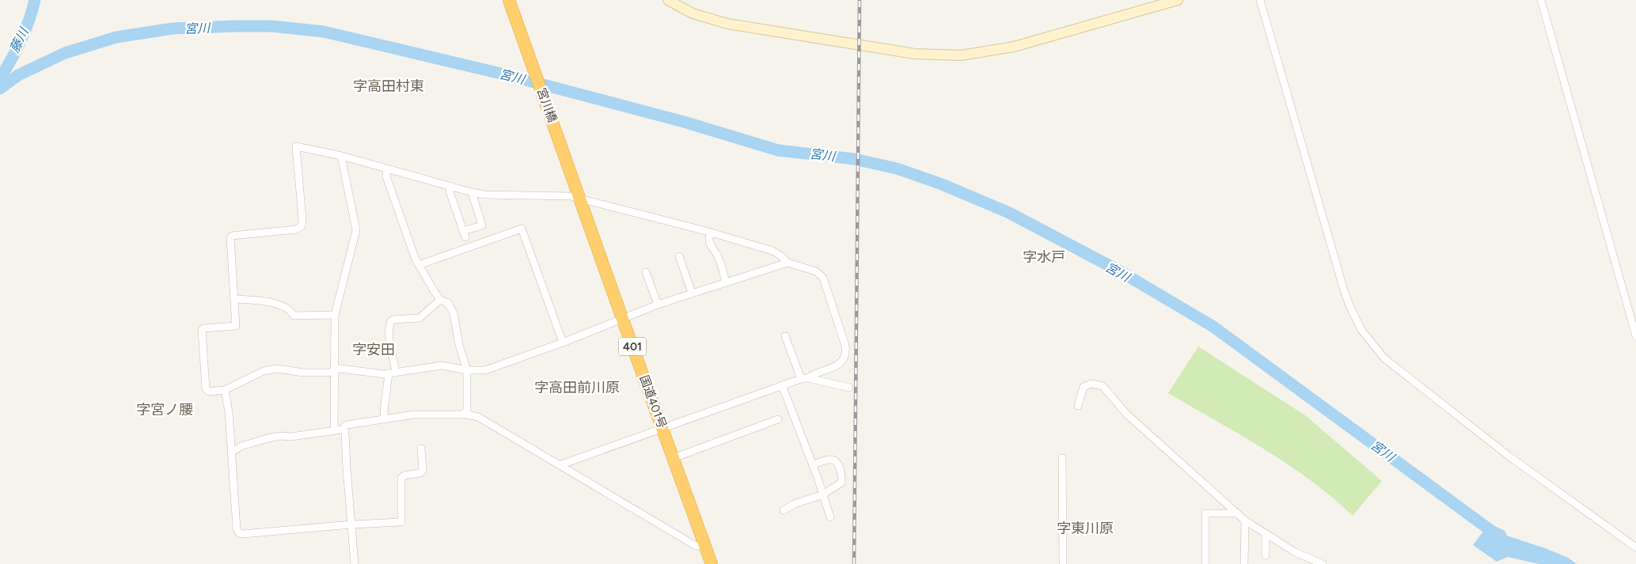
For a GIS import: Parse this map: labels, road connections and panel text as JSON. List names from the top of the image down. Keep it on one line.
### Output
{"streets":{"highway":["宮川橋","401","国道401号"]},"crossings":[["宮川橋","国道401号"]],"districts":["字高田村東","字水戸","字安田","字高田前川原","字宮ノ腰","字東川原"],"water":["宮川","藤川"]}
